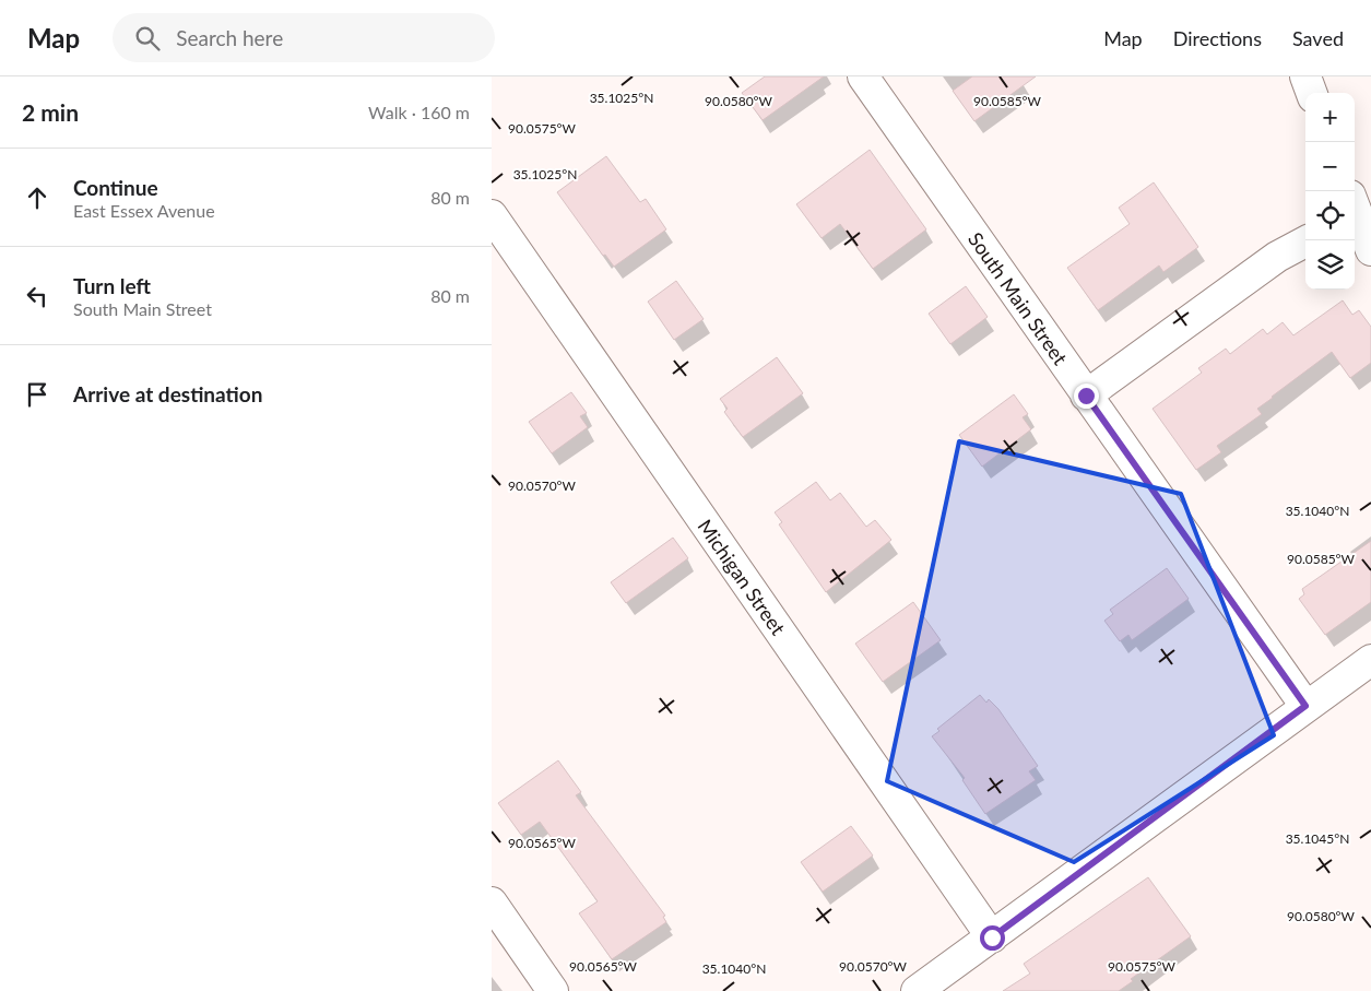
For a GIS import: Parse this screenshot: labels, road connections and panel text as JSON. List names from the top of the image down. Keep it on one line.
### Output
{"streets":{"street":["South Main Street","Michigan Street"]},"page":{"header":"Map","search":"Search here","nav":["Map","Directions","Saved"],"heading":["2 min","Walk · 160 m"],"map_buttons":["+","−"],"list":[["Continue","East Essex Avenue","80 m"],["Turn left","South Main Street","80 m"],"Arrive at destination"]},"coordinates":["35.1025°N","90.0580°W","90.0585°W","90.0575°W","90.0570°W","35.1040°N","35.1045°N","90.0565°W"]}
